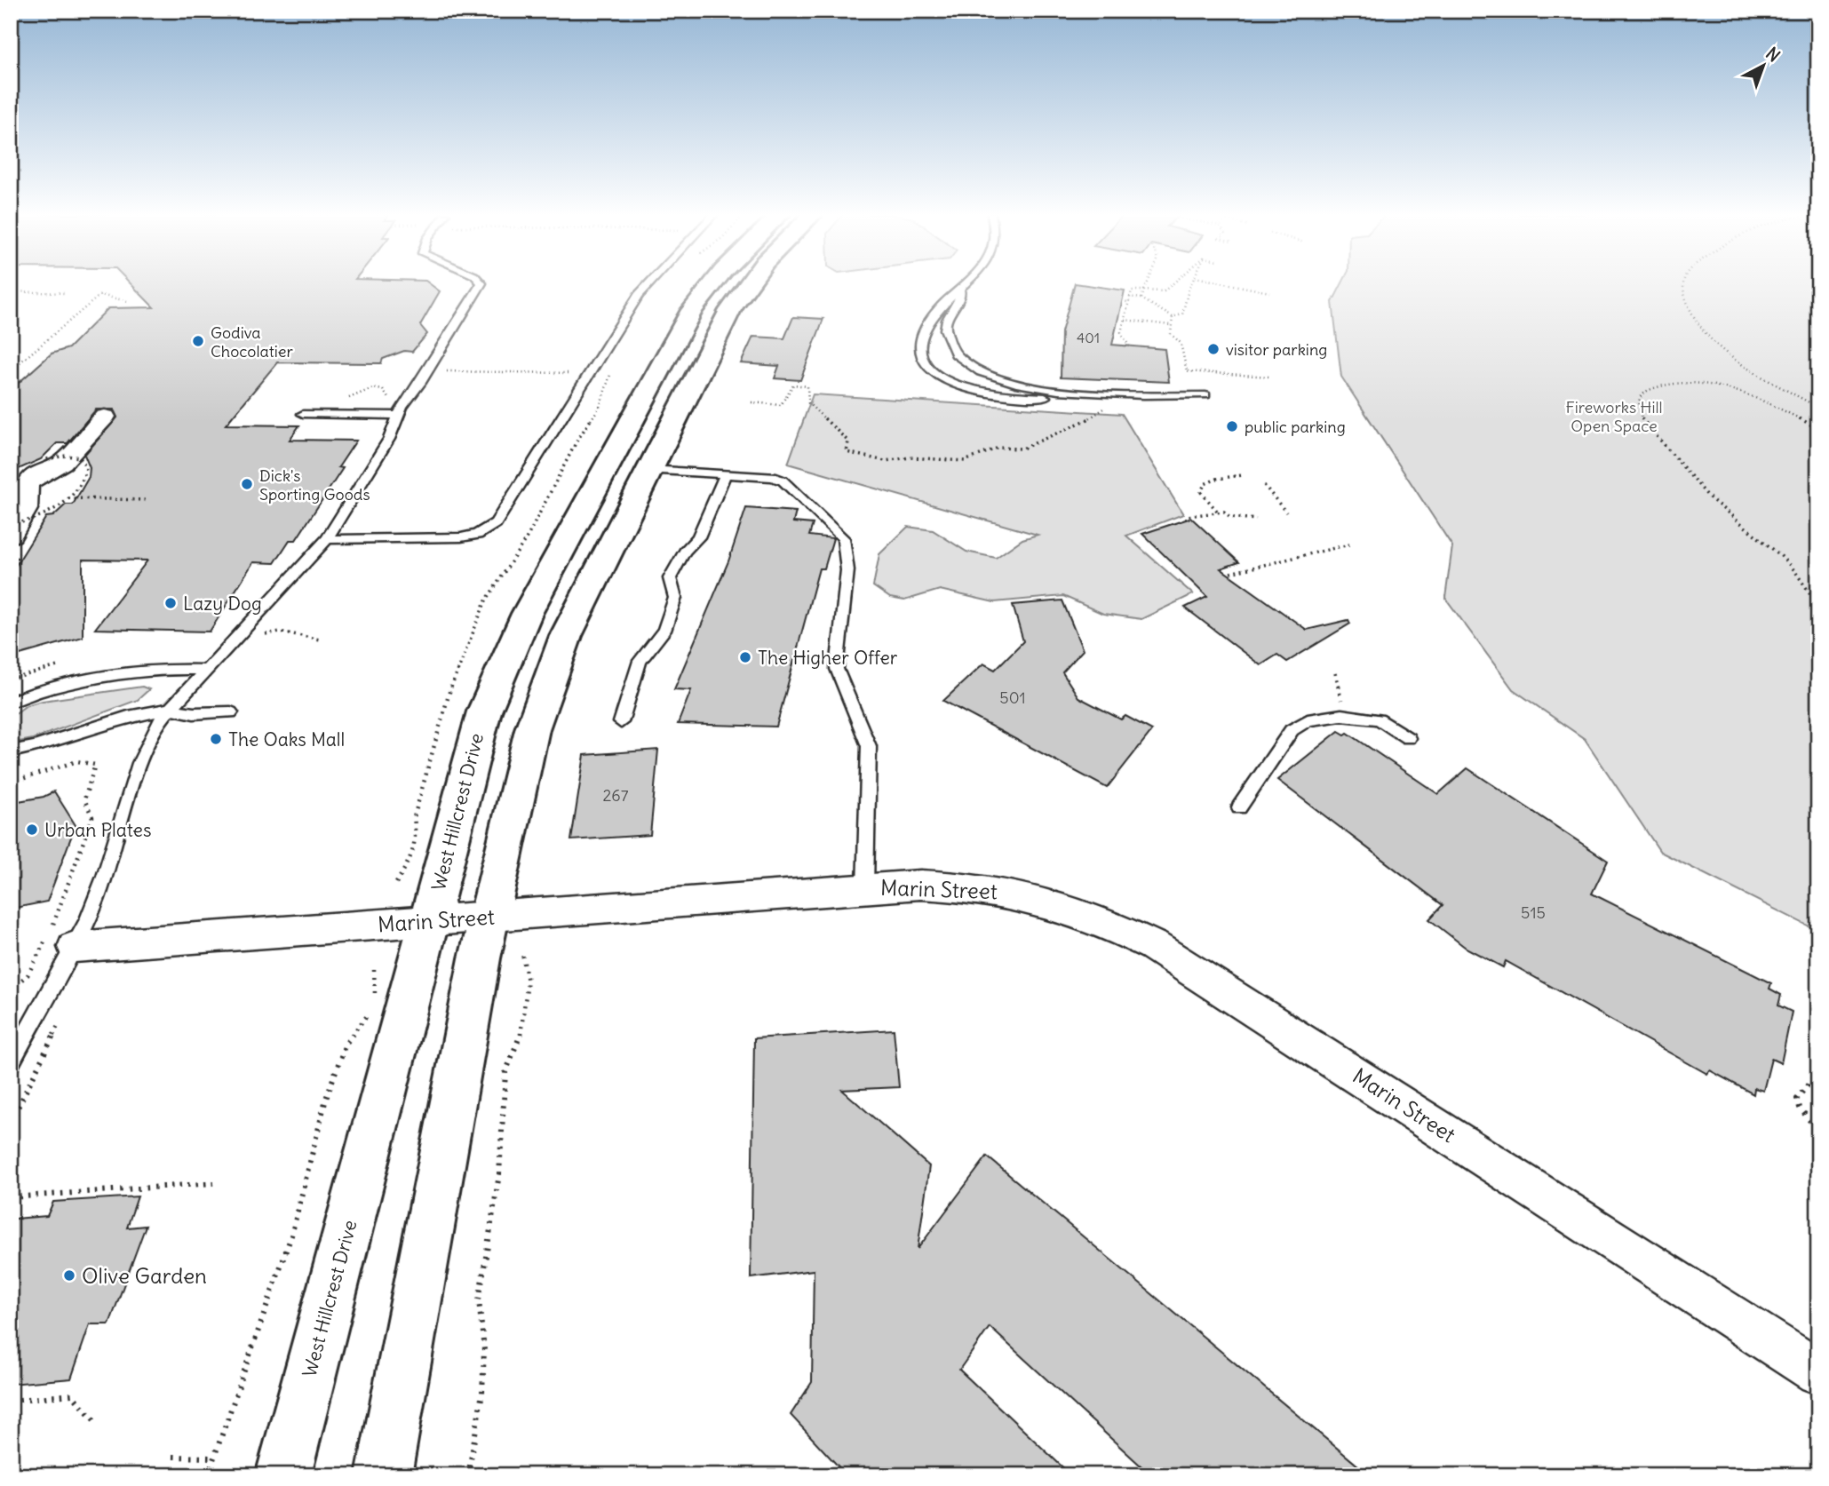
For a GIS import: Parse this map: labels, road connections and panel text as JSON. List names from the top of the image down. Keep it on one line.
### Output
{"streets":{"main road":["West Hillcrest Drive"],"street":["Marin Street"]},"crossings":[["West Hillcrest Drive","Marin Street"]],"parks":["Fireworks Hill Open Space"],"places":["Godiva Chocolatier","visitor parking","public parking","Dick's Sporting Goods","Lazy Dog","The Higher Offer","The Oaks Mall","Urban Plates","Olive Garden"],"house_numbers":["401","501","267","515"],"north":"top right"}
